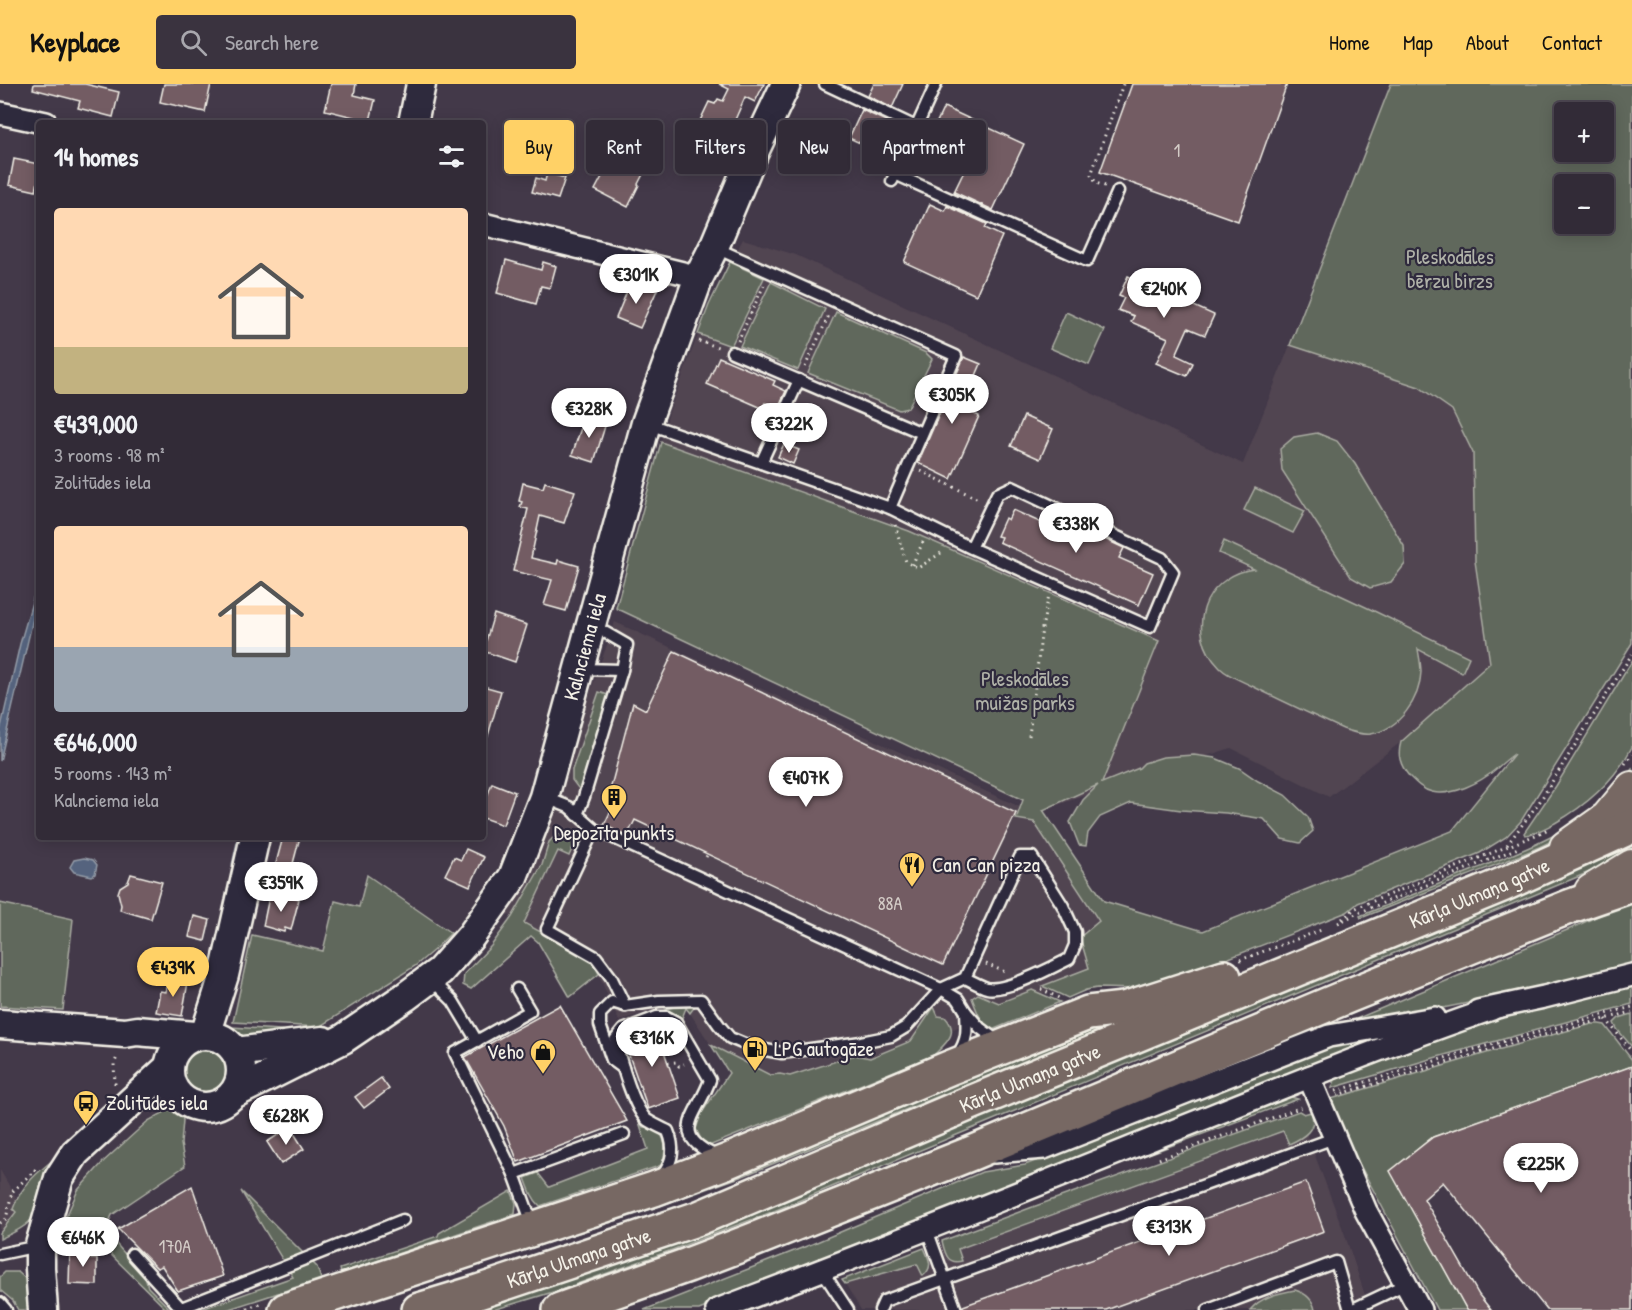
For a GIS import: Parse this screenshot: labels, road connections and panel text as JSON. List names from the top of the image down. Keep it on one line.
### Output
{"streets":{"highway":["Kārļa Ulmaņa gatve"],"street":["Kalnciema iela"]},"parks":["Pleskodāles bērzu birzs","Pleskodāles muižas parks"],"places":{"building":["Depozīta punkts"],"restaurant":["Can Can pizza"],"fuel station":["LPG autogāze"],"shop":["Veho"],"bus stop":["Zolitūdes iela"]},"house_numbers":["1","88A","170A"],"page":{"header":"Keyplace","search":"Search here","nav":["Home","Map","About","Contact"],"map_buttons":["+","−"],"chip":["Buy","Rent","Filters","New","Apartment"],"heading":"14 homes","list":[{"name":"€439,000","note":"3 rooms · 98 m² · Zolitūdes iela"},{"name":"€646,000","note":"5 rooms · 143 m² · Kalnciema iela"}],"price":["€301K","€240K","€305K","€328K","€322K","€338K","€407K","€359K","€439K","€316K","€628K","€225K","€313K","€646K"]}}
